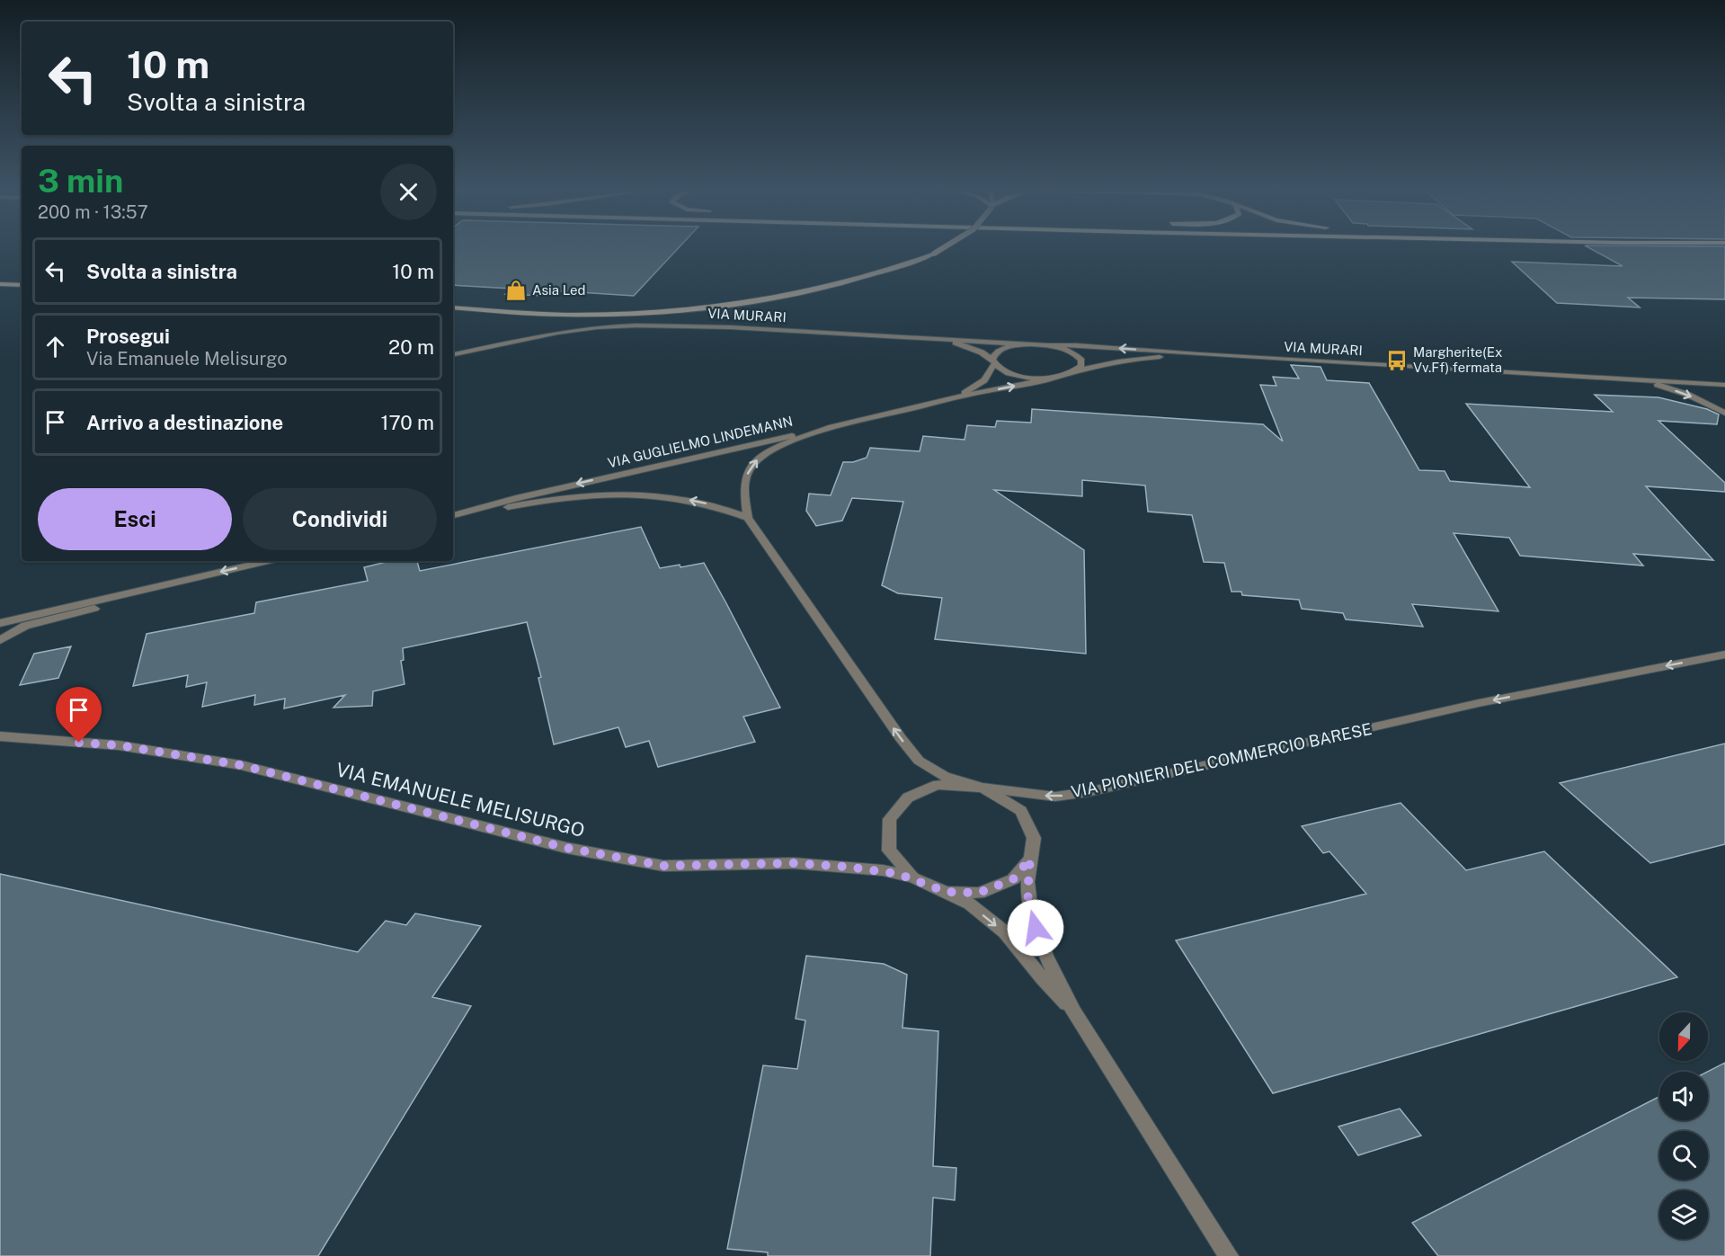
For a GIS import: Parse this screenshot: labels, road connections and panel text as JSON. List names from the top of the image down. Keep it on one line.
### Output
{"streets":{"street":["VIA MURARI","VIA GUGLIELMO LINDEMANN","VIA PIONIERI DEL COMMERCIO BARESE","VIA EMANUELE MELISURGO"]},"crossings":[["VIA MURARI","VIA GUGLIELMO LINDEMANN"],["VIA PIONIERI DEL COMMERCIO BARESE","VIA EMANUELE MELISURGO"]],"one_way":["VIA PIONIERI DEL COMMERCIO BARESE"],"places":{"shop":["Asia Led"],"bus stop":["Margherite(Ex Vv.Ff) fermata"]},"north":"bottom","page":{"turn":["10 m","Svolta a sinistra"],"heading":["3 min","200 m · 13:57"],"list":[{"name":"Svolta a sinistra","value":"10 m"},{"name":"Prosegui","note":"Via Emanuele Melisurgo","value":"20 m"},{"name":"Arrivo a destinazione","value":"170 m"}],"buttons":["Esci","Condividi"]}}
